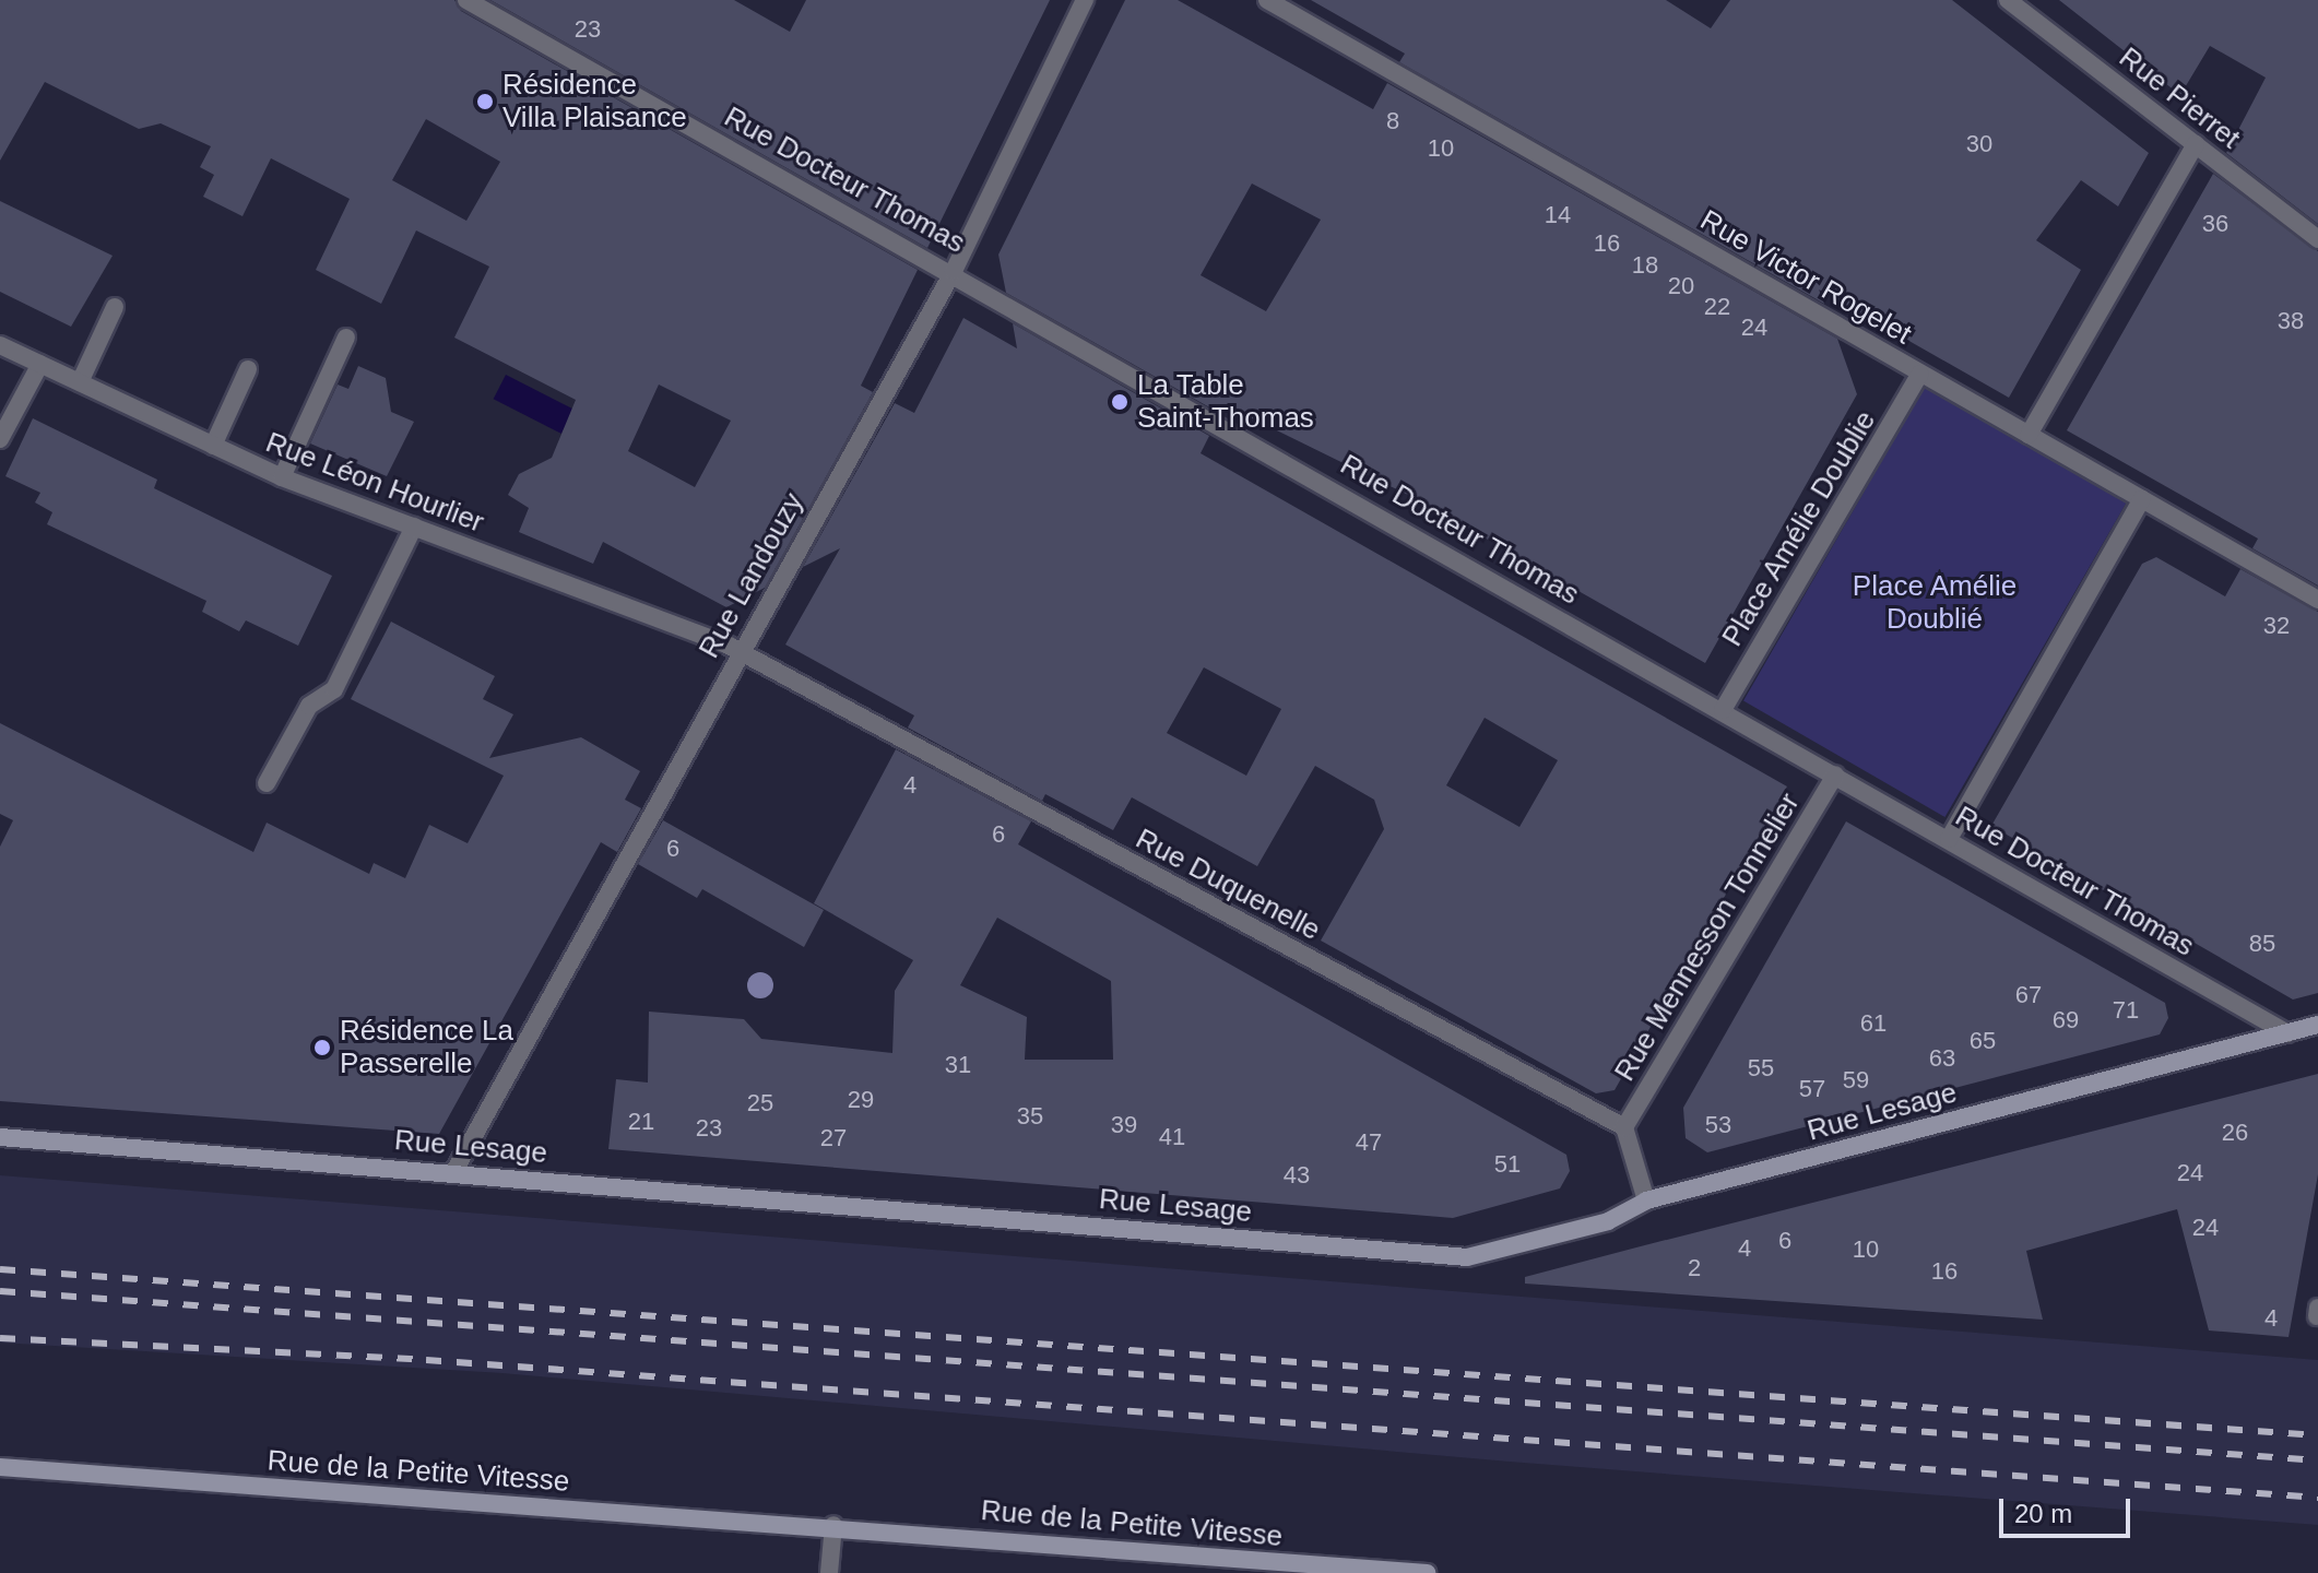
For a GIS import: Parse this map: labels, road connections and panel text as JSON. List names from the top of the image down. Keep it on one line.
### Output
{"streets":{"street":["Rue Pierret","Rue Docteur Thomas","Rue Victor Rogelet","Rue Léon Hourlier","Place Amélie Doublie","Rue Landouzy","Rue Duquenelle","Rue Mennesson Tonnelier","Rue Lesage","Rue de la Petite Vitesse"]},"crossings":[["Rue Docteur Thomas","Place Amélie Doublie"],["Rue Docteur Thomas","Rue Landouzy"],["Rue Docteur Thomas","Rue Mennesson Tonnelier"],["Rue Docteur Thomas","Rue Lesage"],["Rue Victor Rogelet","Place Amélie Doublie"],["Rue Léon Hourlier","Rue Landouzy"],["Rue Léon Hourlier","Rue Duquenelle"],["Rue Landouzy","Rue Duquenelle"],["Rue Landouzy","Rue Lesage"],["Rue Duquenelle","Rue Mennesson Tonnelier"]],"parks":["Place Amélie Doublié"],"places":["Résidence Villa Plaisance","La Table Saint-Thomas","Résidence La Passerelle"],"house_numbers":["23","8","30","10","14","36","16","18","20","22","38","24","32","4","6","6","85","67","71","69","61","65","63","31","55","59","57","29","25","35","21","39","53","23","26","41","27","47","51","24","43","24","6","4","10","2","16","4"],"scale_bar":"20 m"}
